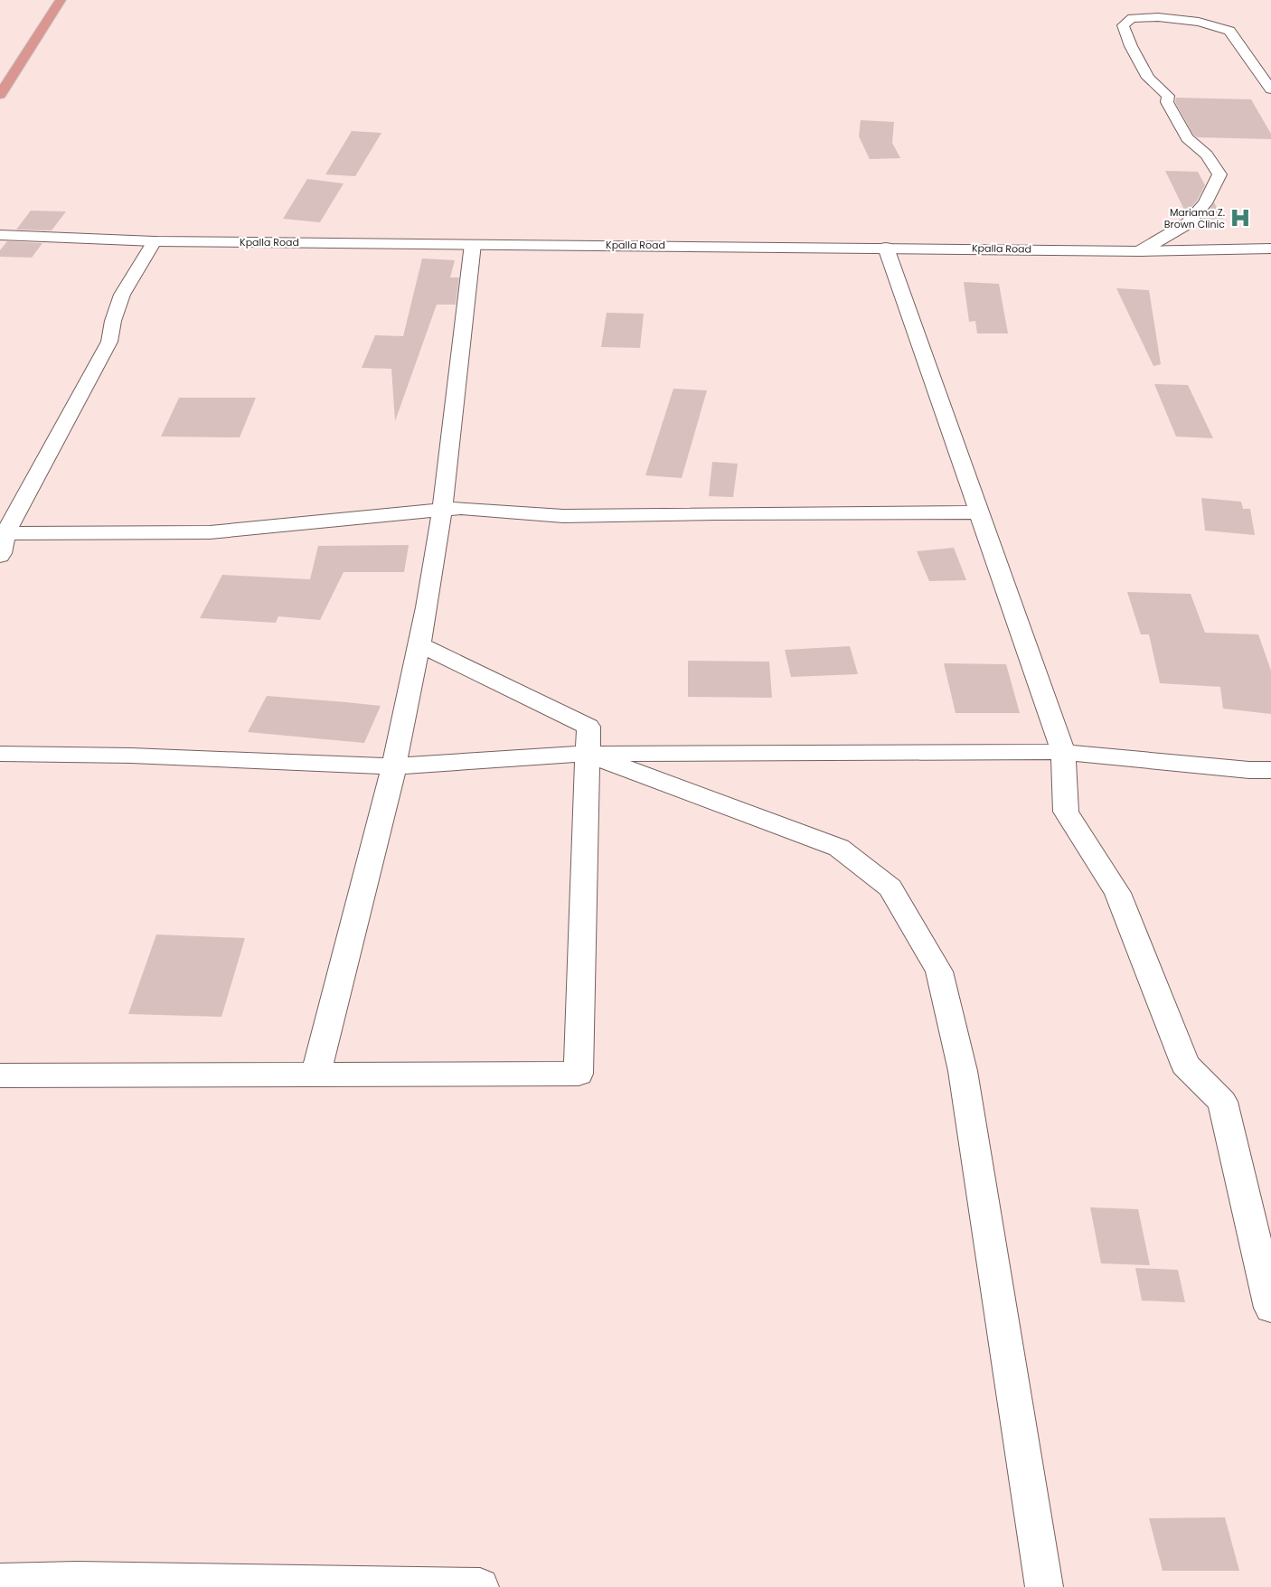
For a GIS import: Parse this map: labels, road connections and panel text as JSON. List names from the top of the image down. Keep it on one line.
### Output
{"streets":{"street":["Kpalla Road"]},"places":{"hospital":["Mariama Z. Brown Clinic"]}}
